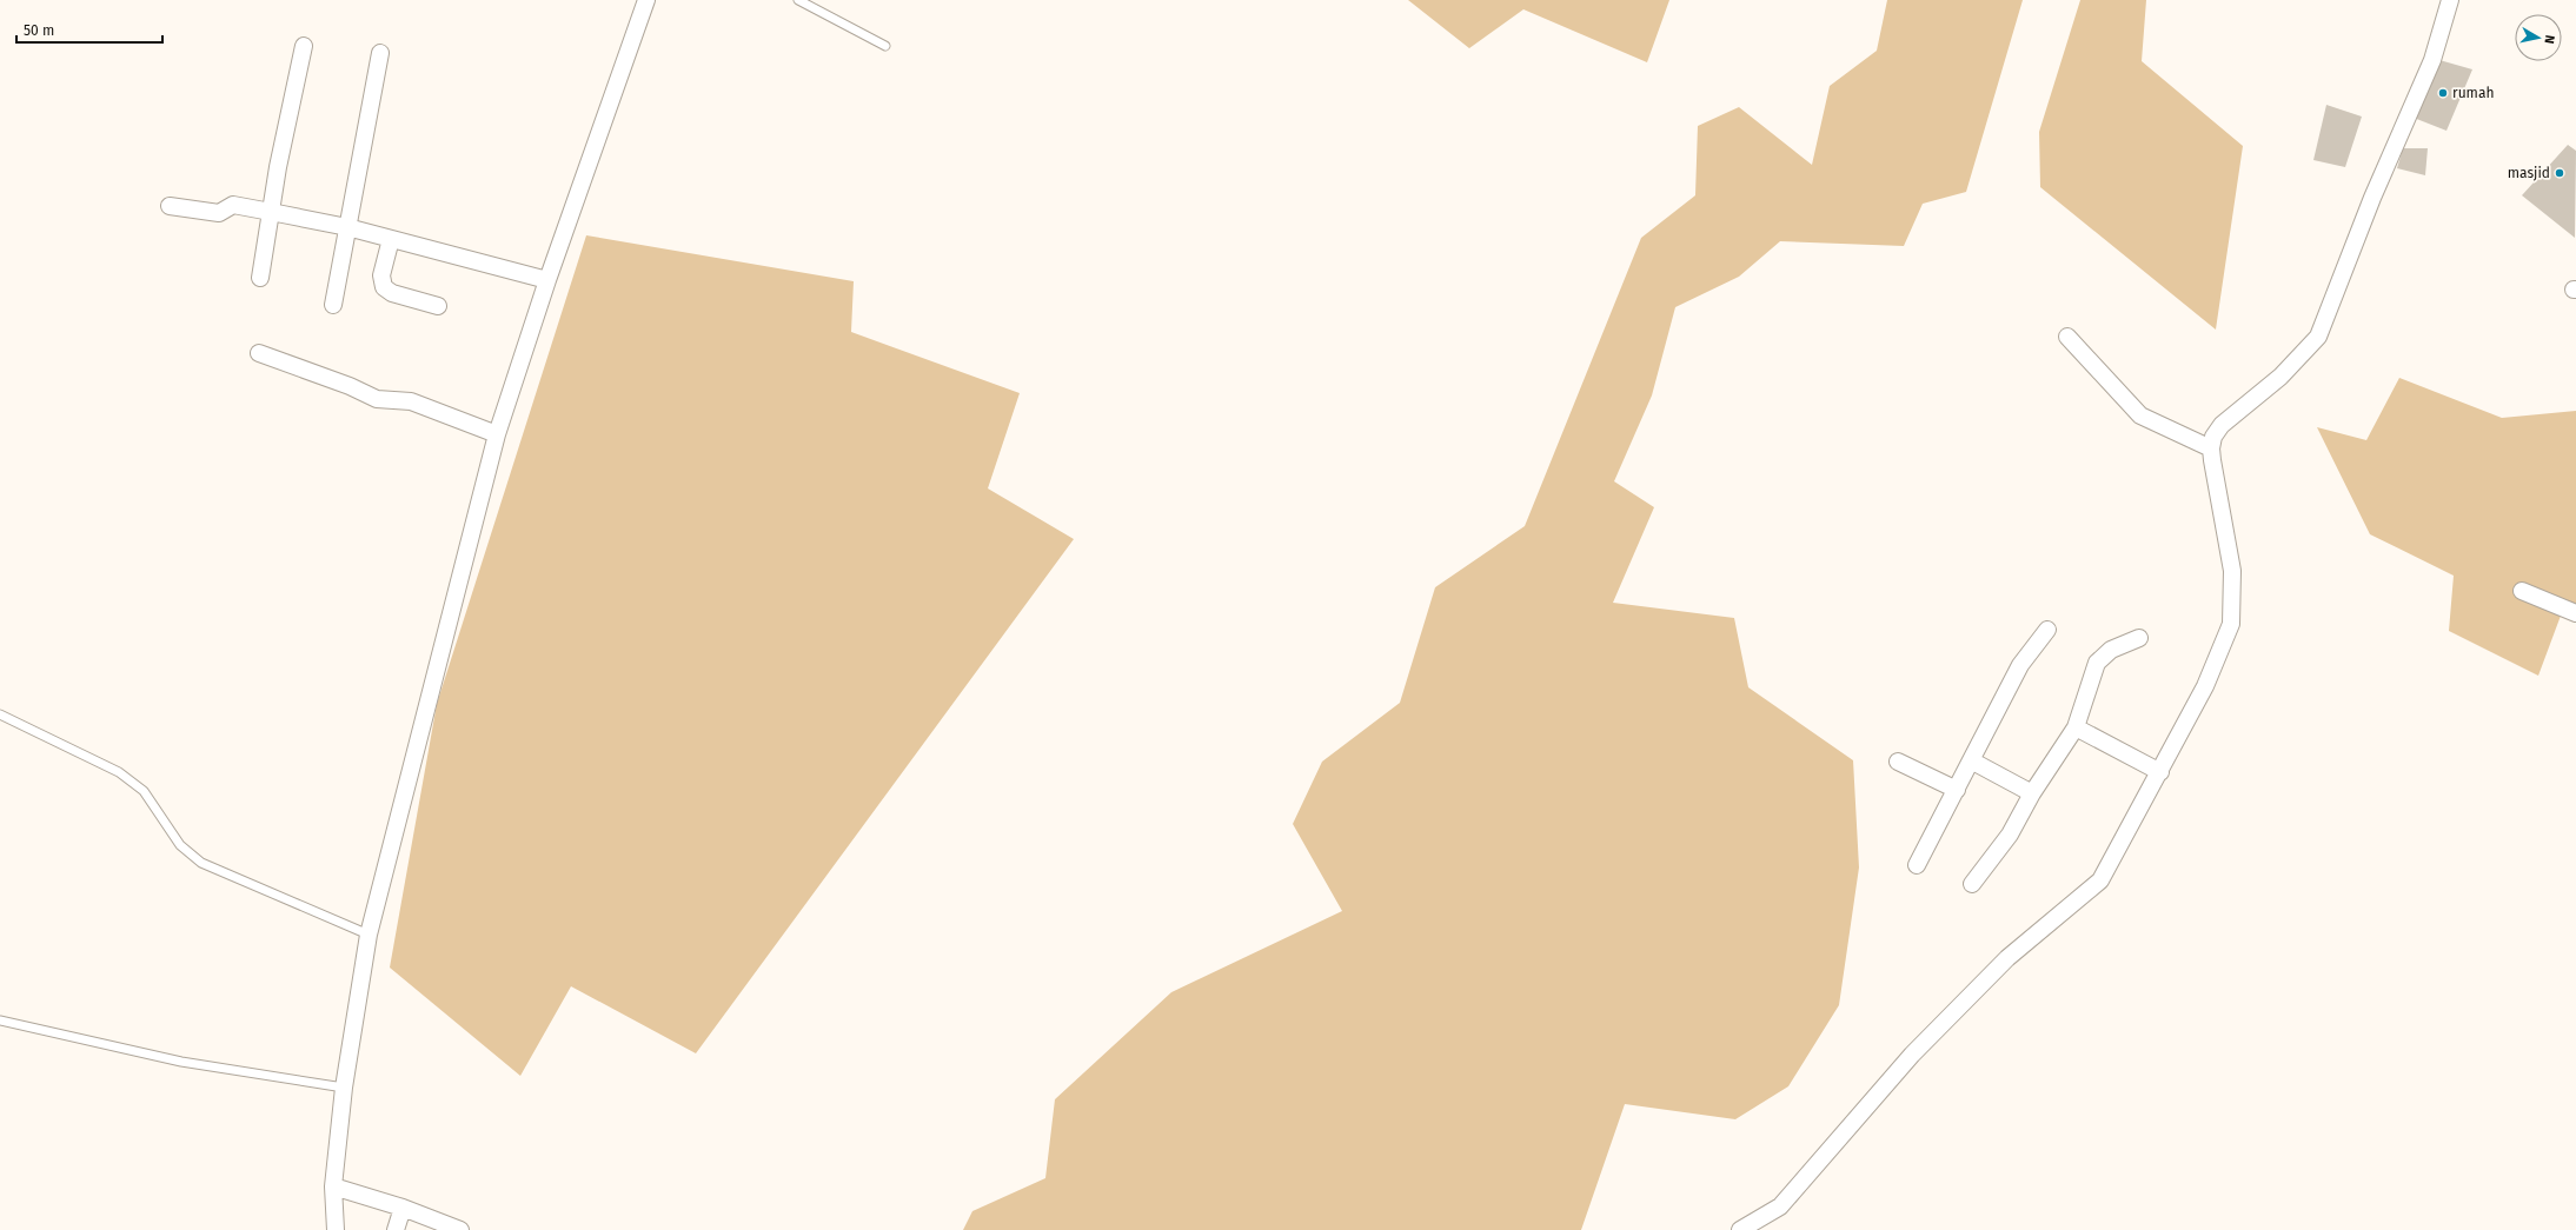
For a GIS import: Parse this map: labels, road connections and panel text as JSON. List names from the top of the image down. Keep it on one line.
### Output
{"places":["rumah","masjid"],"scale_bar":"50 m","north":"right"}
